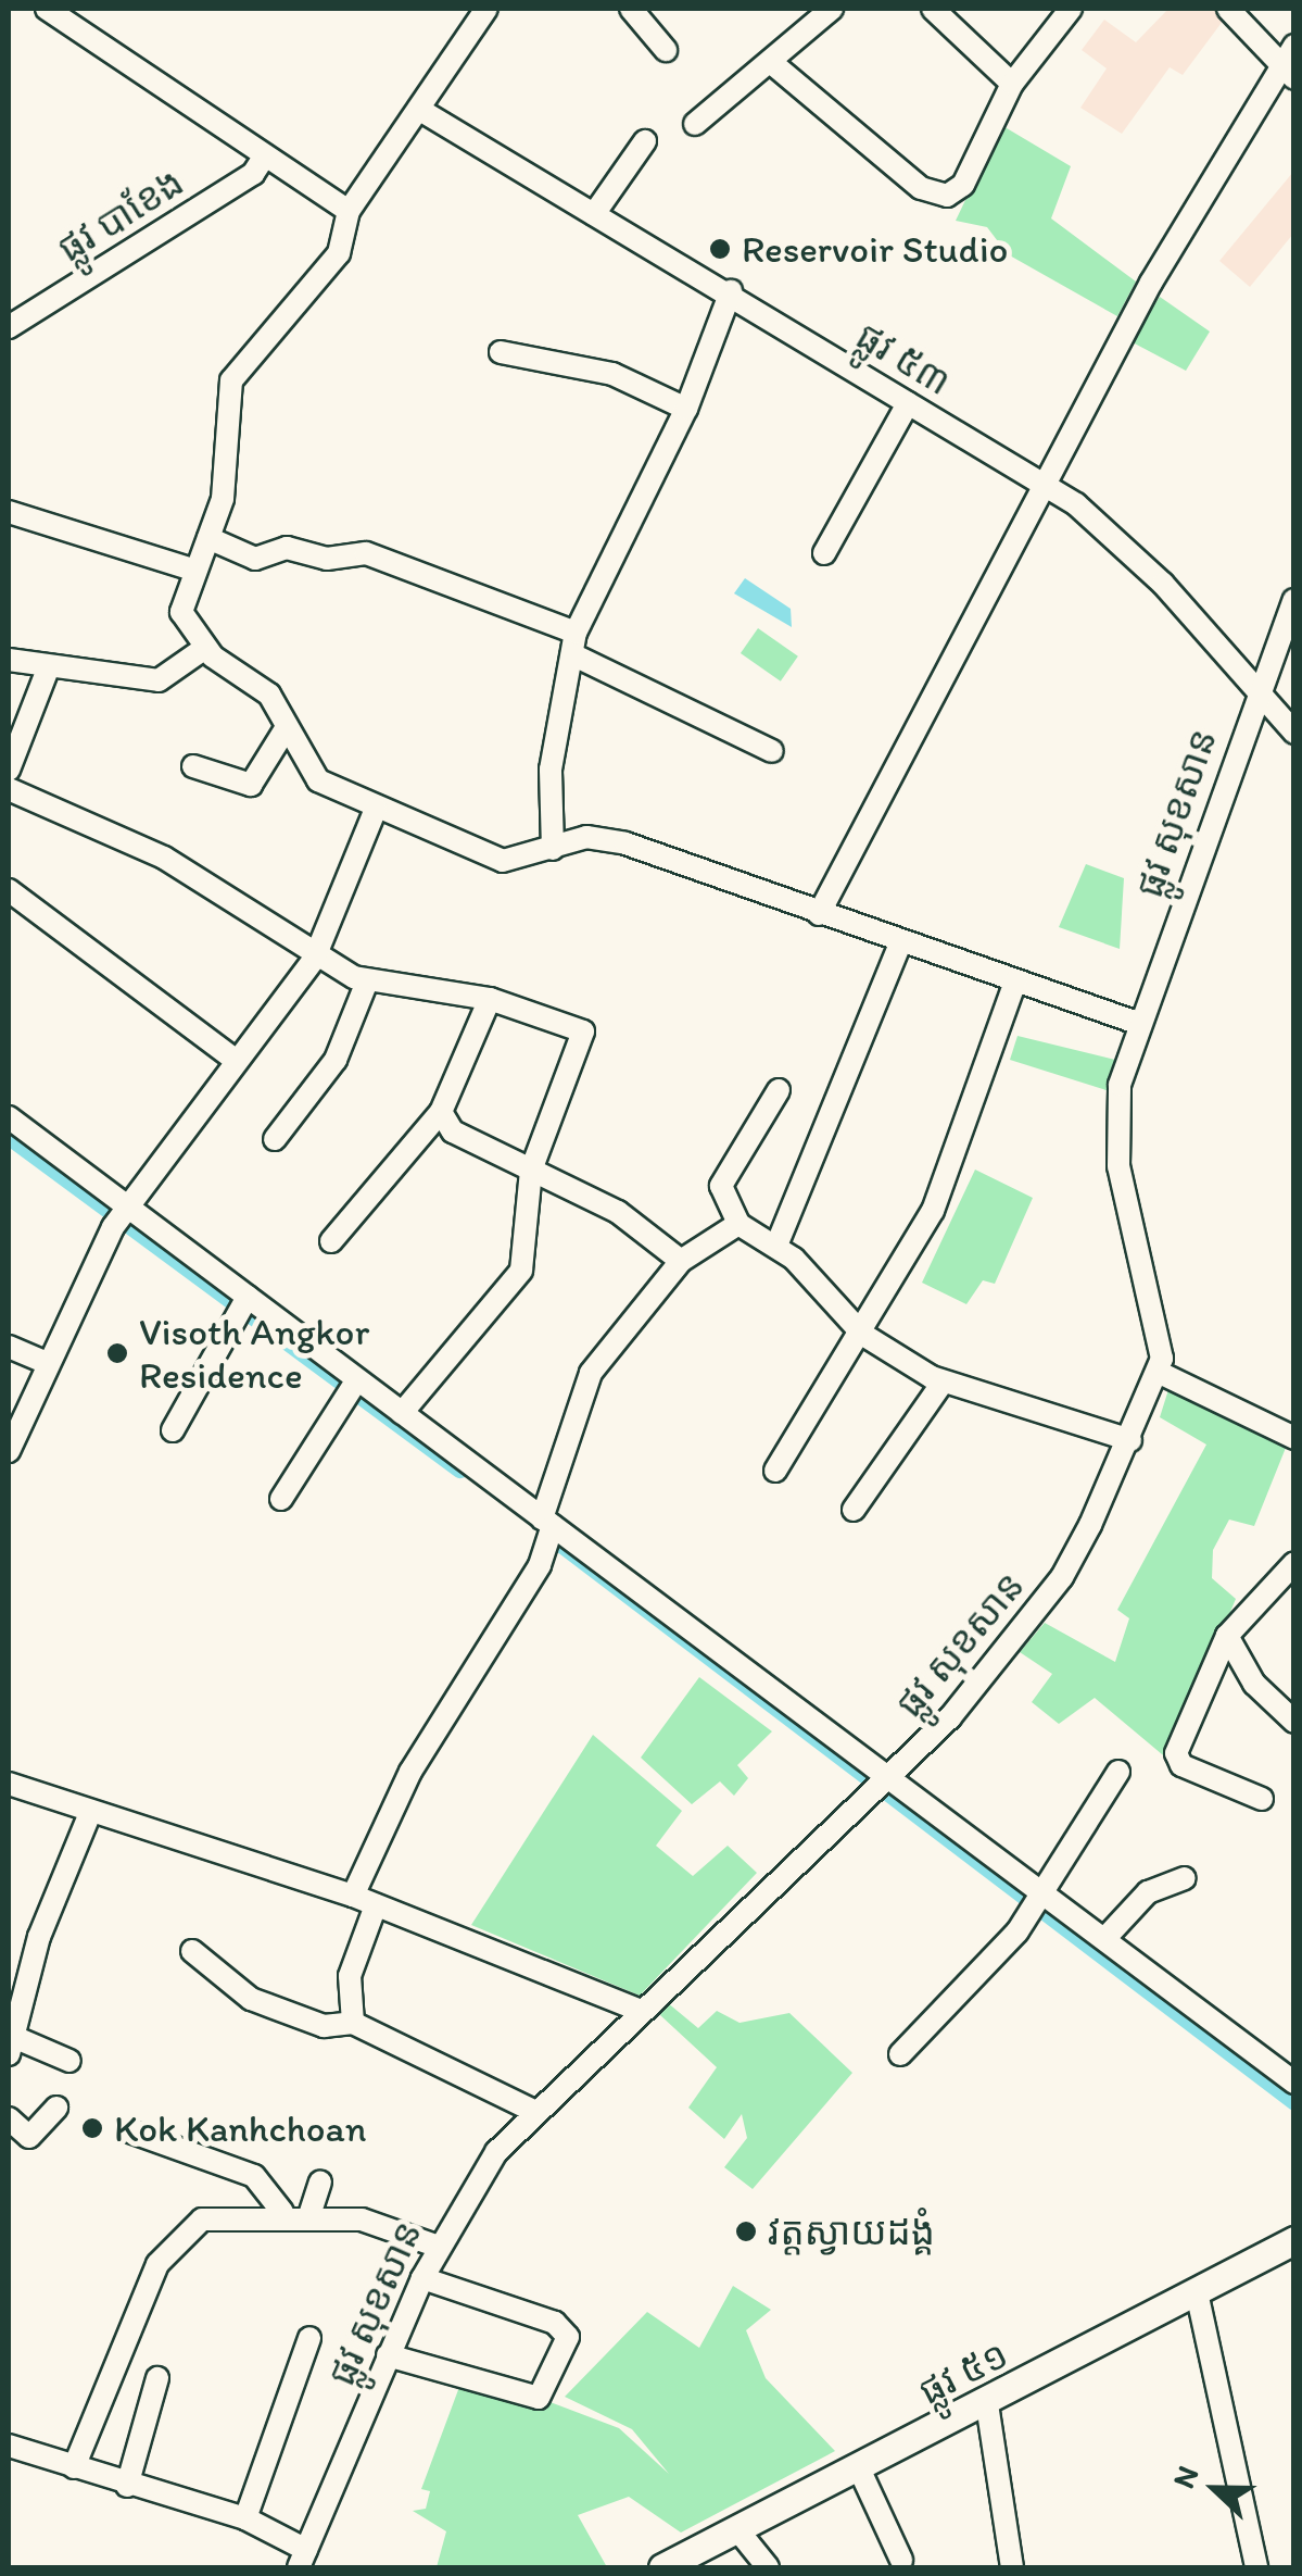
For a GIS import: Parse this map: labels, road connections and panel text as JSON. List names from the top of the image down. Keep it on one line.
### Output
{"streets":{"main road":["ផ្លូវ ៥១"],"street":["ផ្លូវ បាខែង","ផ្លូវ ៥៣","ផ្លូវ សុខសាន"]},"crossings":[["ផ្លូវ ៥៣","ផ្លូវ សុខសាន"]],"places":["Reservoir Studio","Visoth Angkor Residence","Kok Kanhchoan","វត្តស្វាយដង្គំ"],"north":"left"}
